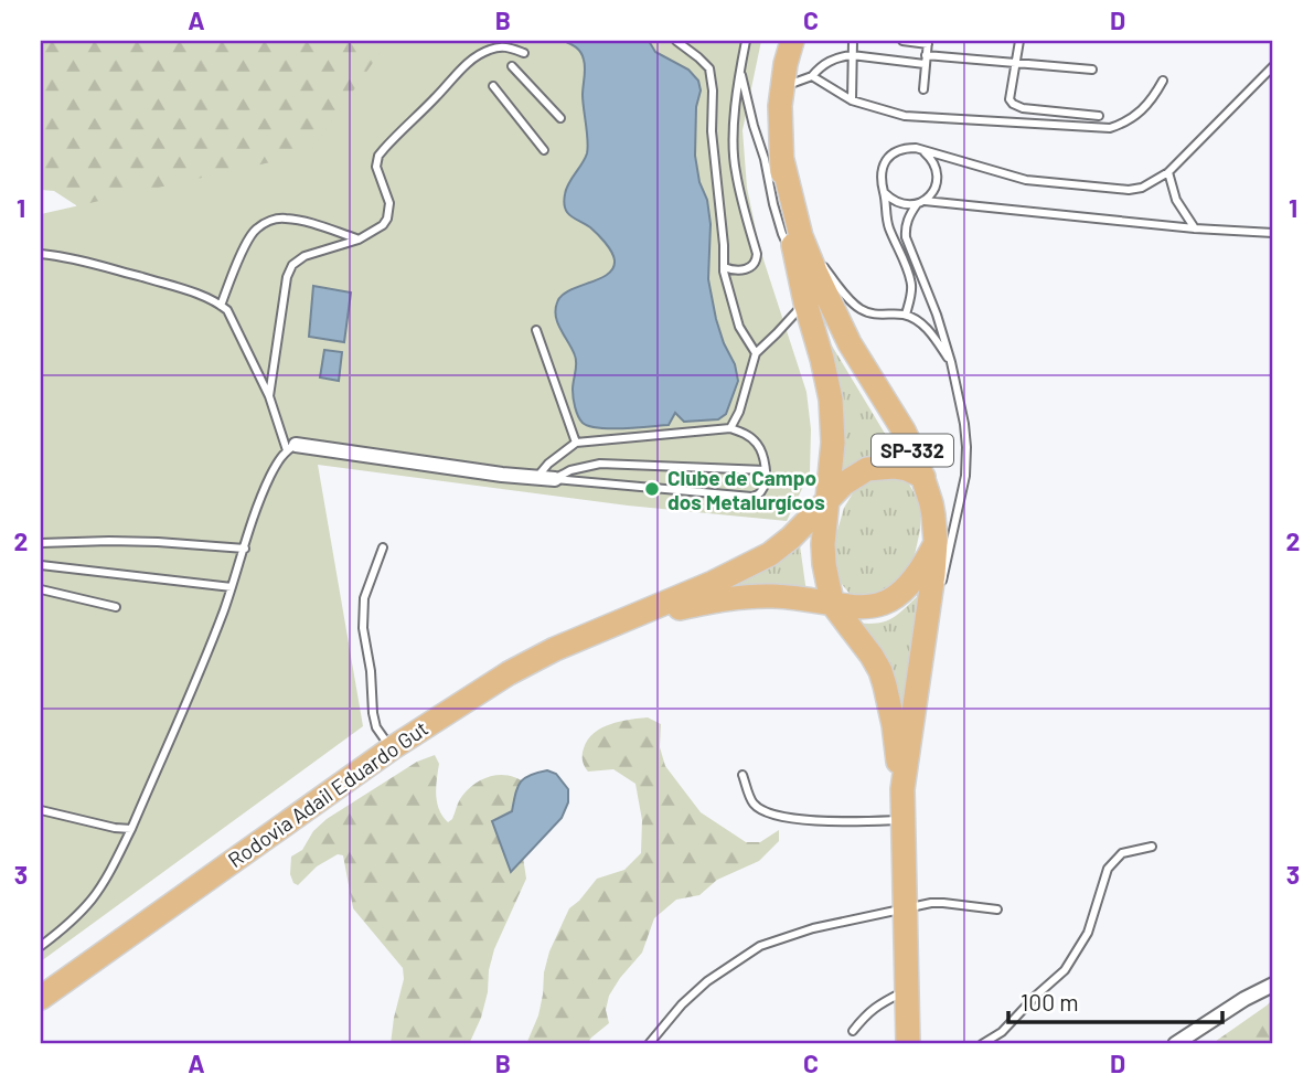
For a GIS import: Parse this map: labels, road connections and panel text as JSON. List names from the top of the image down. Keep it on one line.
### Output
{"streets":{"main road":["SP-332","Rodovia Adail Eduardo Gut"]},"crossings":[["SP-332","Rodovia Adail Eduardo Gut"]],"places":["Clube de Campo dos Metalurgícos"],"scale_bar":"100 m","grid":{"columns":["A","B","C","D"],"rows":["1","2","3"]}}
